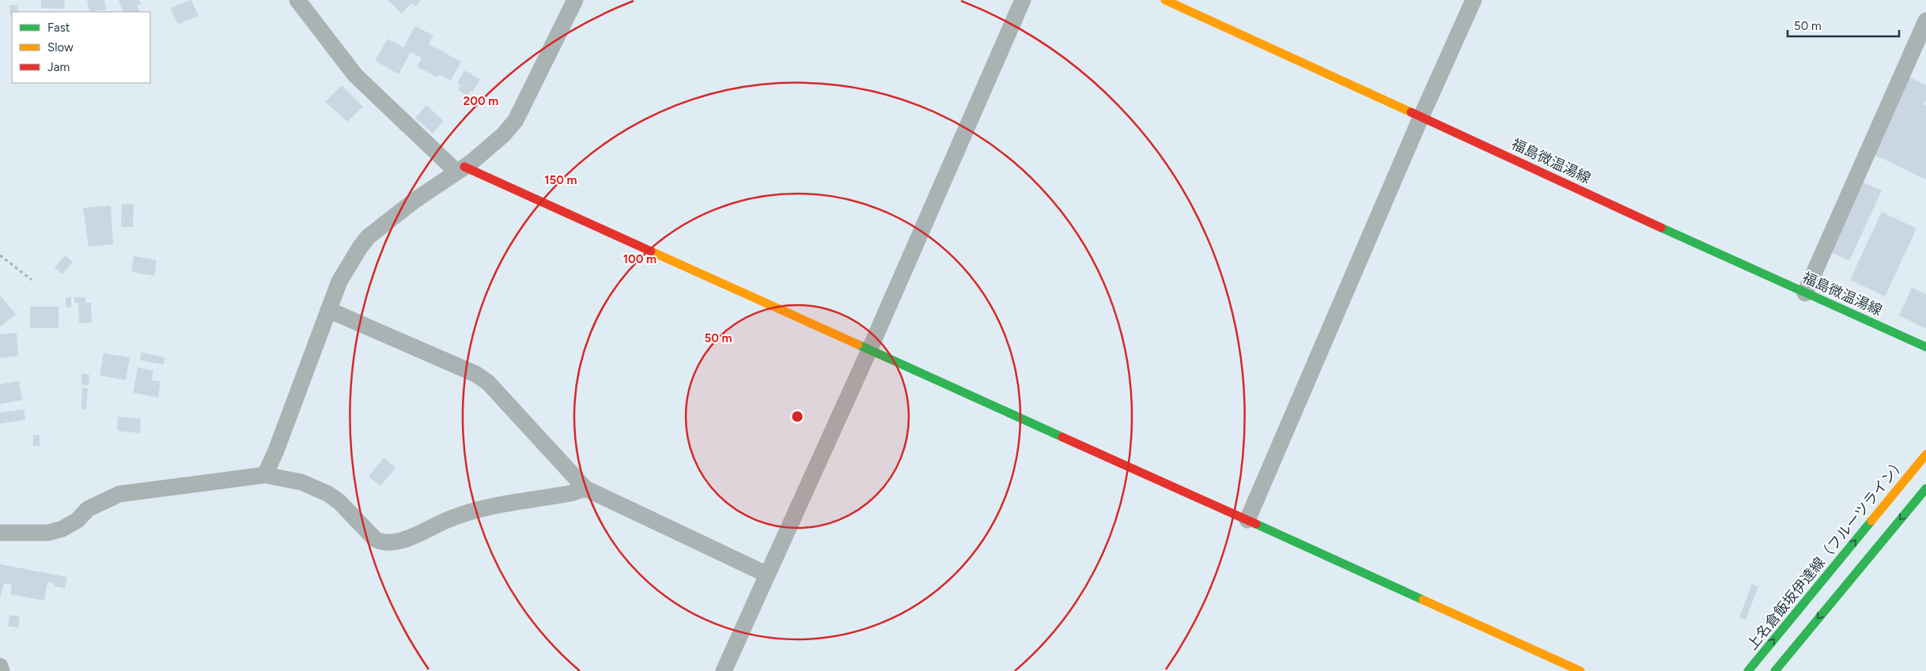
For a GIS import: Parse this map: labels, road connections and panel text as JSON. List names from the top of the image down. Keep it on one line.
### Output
{"streets":{"main road":["福島微温湯線","上名倉飯坂伊達線（フルーツライン）"]},"legend":["Fast","Slow","Jam"],"scale_bar":"50 m","rings":["200 m","150 m","100 m","50 m"]}
